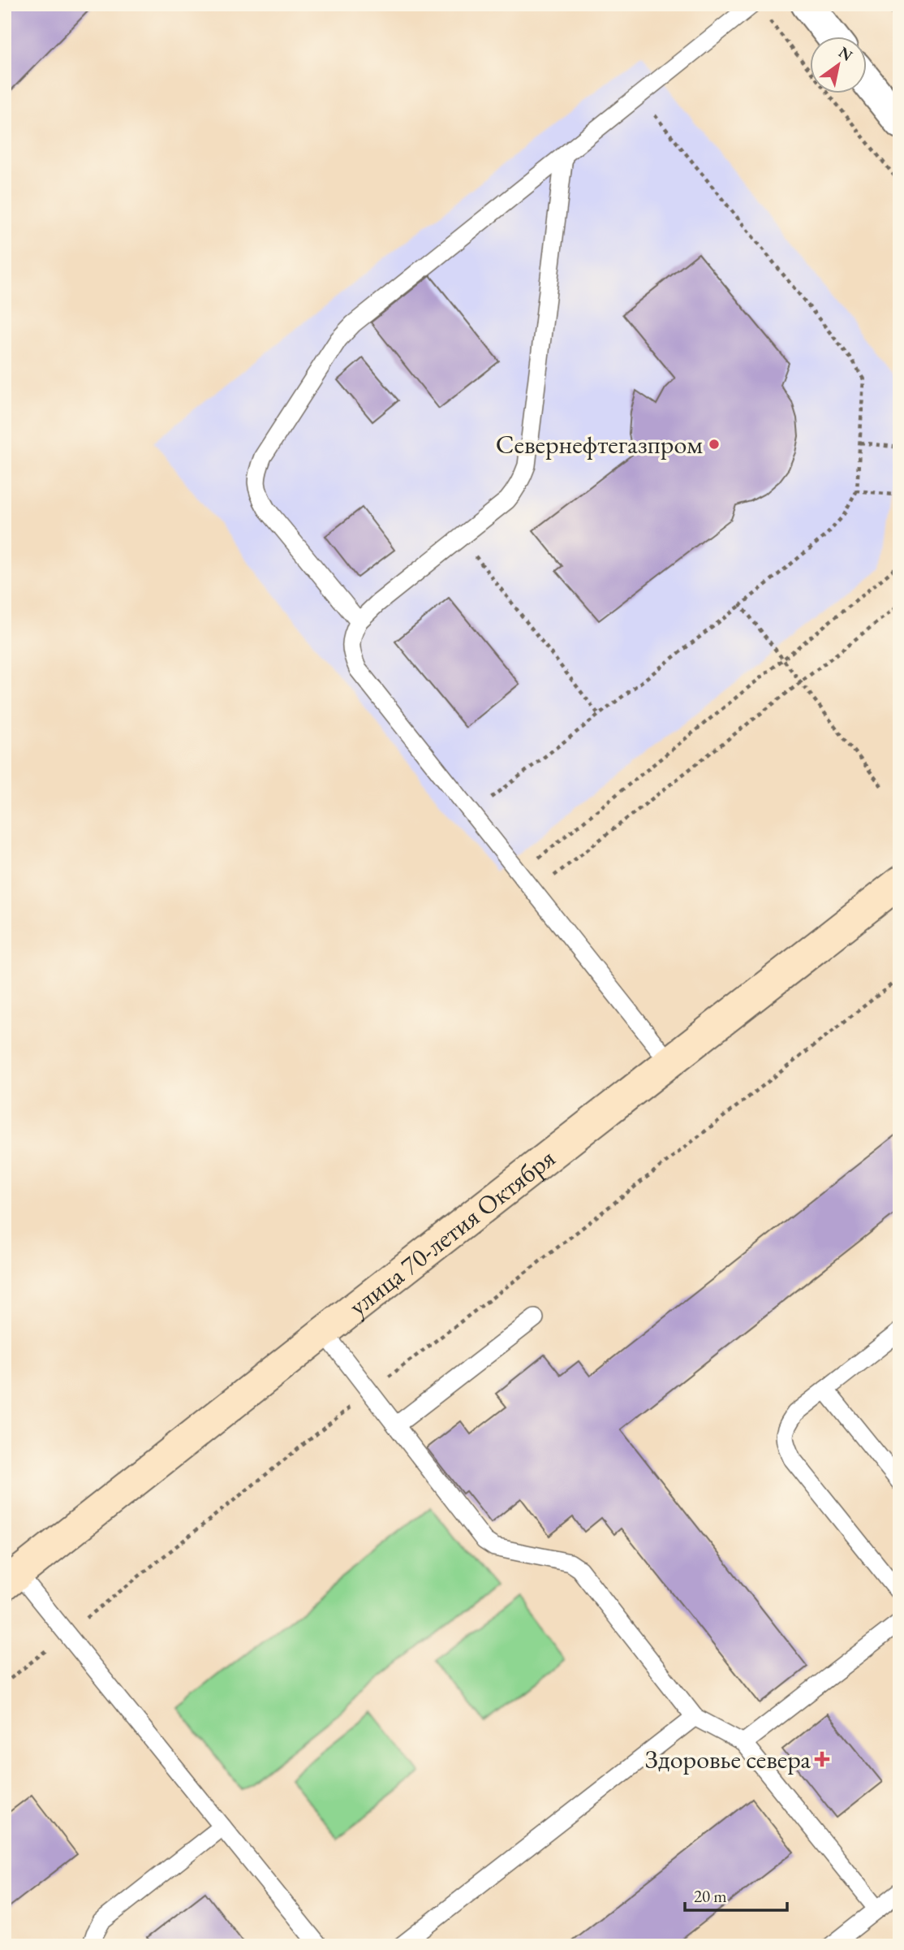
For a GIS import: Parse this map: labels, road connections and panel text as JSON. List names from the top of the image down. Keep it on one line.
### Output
{"streets":{"main road":["улица 70-летия Октября"]},"places":{"other":["Севернефтегазпром"],"health":["Здоровье севера"]},"scale_bar":"20 m","north":"top right"}
